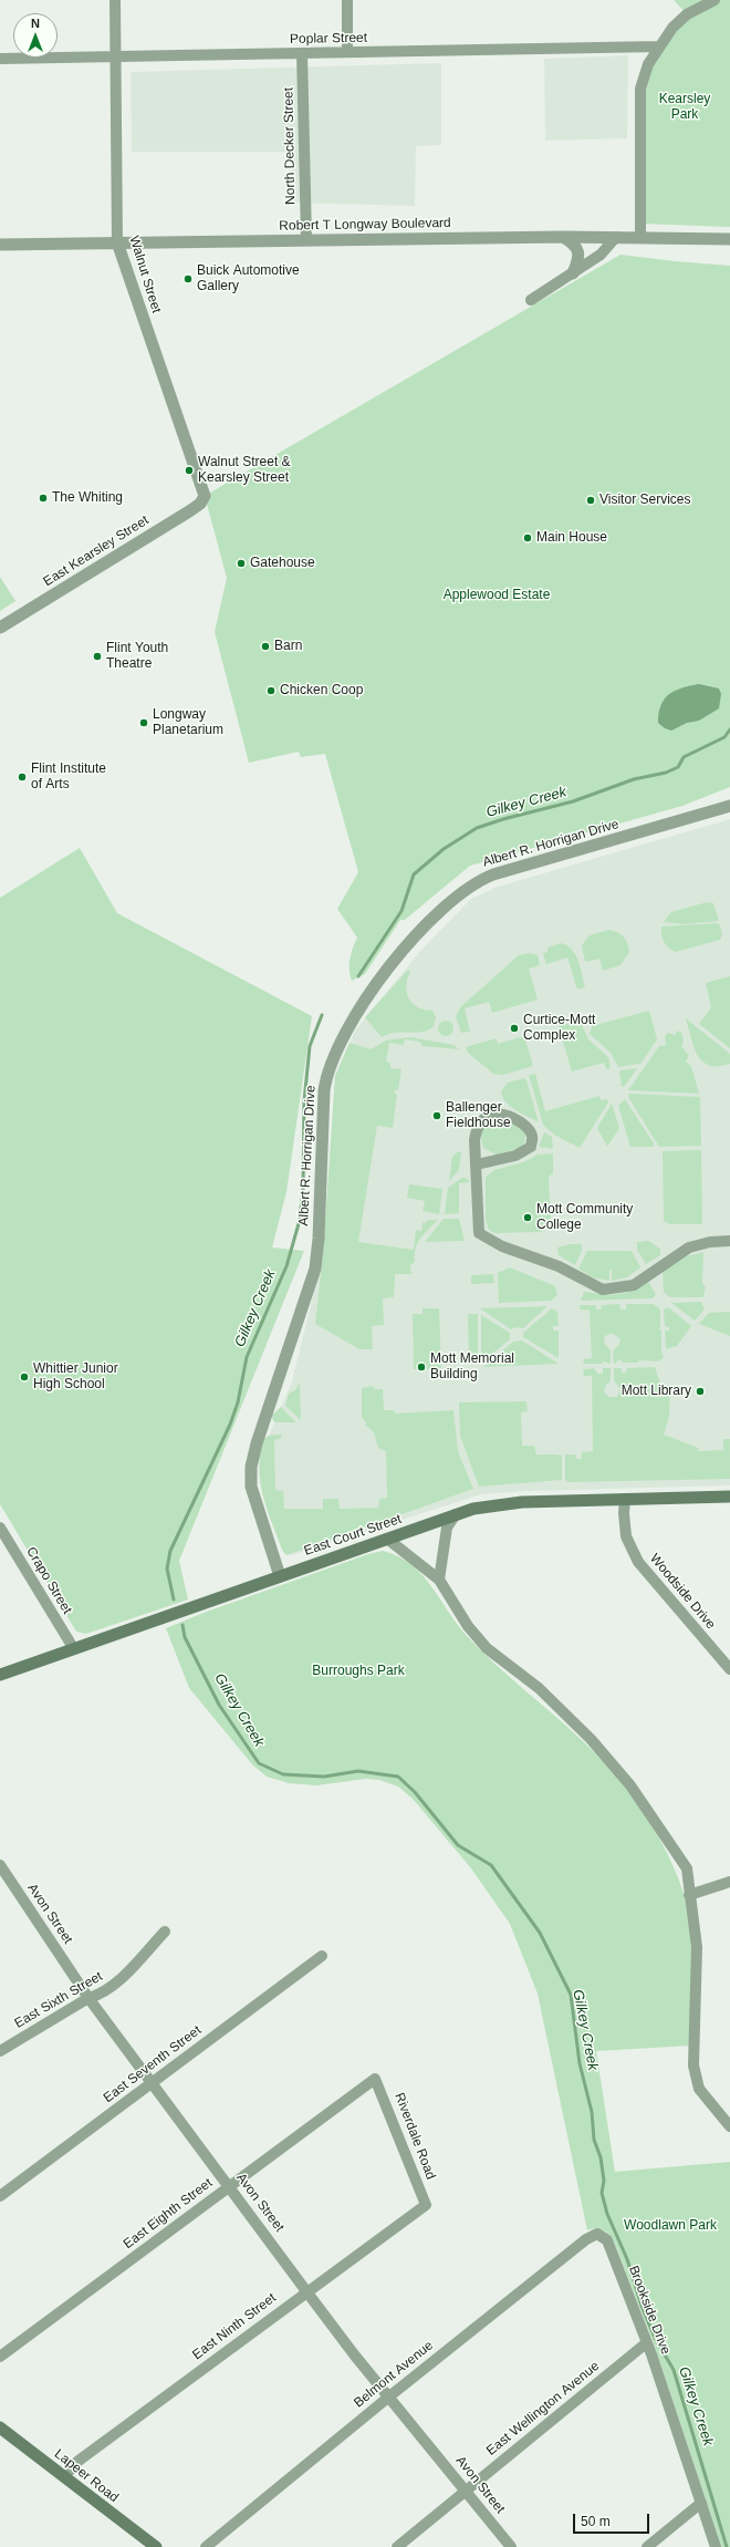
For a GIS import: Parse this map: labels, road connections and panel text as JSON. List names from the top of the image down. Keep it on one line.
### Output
{"streets":{"main road":["East Court Street","Lapeer Road"],"street":["Poplar Street","North Decker Street","Robert T Longway Boulevard","Walnut Street","East Kearsley Street","Albert R. Horrigan Drive","Crapo Street","Woodside Drive","Avon Street","East Sixth Street","East Seventh Street","Riverdale Road","East Eighth Street","Brookside Drive","East Ninth Street","Belmont Avenue","East Wellington Avenue"]},"crossings":[["Poplar Street","North Decker Street"],["Poplar Street","Walnut Street"],["North Decker Street","Robert T Longway Boulevard"],["Robert T Longway Boulevard","Walnut Street"],["Walnut Street","East Kearsley Street"],["Albert R. Horrigan Drive","East Court Street"],["East Court Street","Crapo Street"],["East Court Street","Woodside Drive"],["Avon Street","East Sixth Street"],["Avon Street","East Seventh Street"],["Avon Street","East Eighth Street"],["Avon Street","East Ninth Street"],["Avon Street","Belmont Avenue"],["Avon Street","East Wellington Avenue"],["Riverdale Road","East Eighth Street"],["Riverdale Road","East Ninth Street"],["Brookside Drive","Belmont Avenue"],["Brookside Drive","East Wellington Avenue"],["East Ninth Street","Lapeer Road"]],"water":["Gilkey Creek"],"parks":["Kearsley Park","Applewood Estate","Burroughs Park","Woodlawn Park"],"places":["Buick Automotive Gallery","Walnut Street & Kearsley Street","The Whiting","Visitor Services","Main House","Gatehouse","Barn","Flint Youth Theatre","Chicken Coop","Longway Planetarium","Flint Institute of Arts","Curtice-Mott Complex","Ballenger Fieldhouse","Mott Community College","Mott Memorial Building","Whittier Junior High School","Mott Library"],"scale_bar":"50 m","north":"top"}
